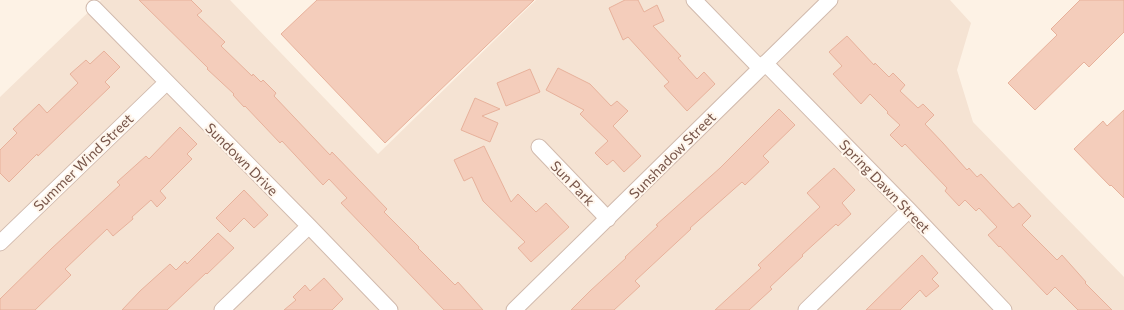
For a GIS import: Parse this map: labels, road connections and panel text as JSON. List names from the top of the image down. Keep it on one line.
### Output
{"streets":{"street":["Sunshadow Street","Sundown Drive","Summer Wind Street","Sun Park","Spring Dawn Street"]},"crossings":[["Sunshadow Street","Sun Park"],["Sunshadow Street","Spring Dawn Street"],["Sundown Drive","Summer Wind Street"]]}
